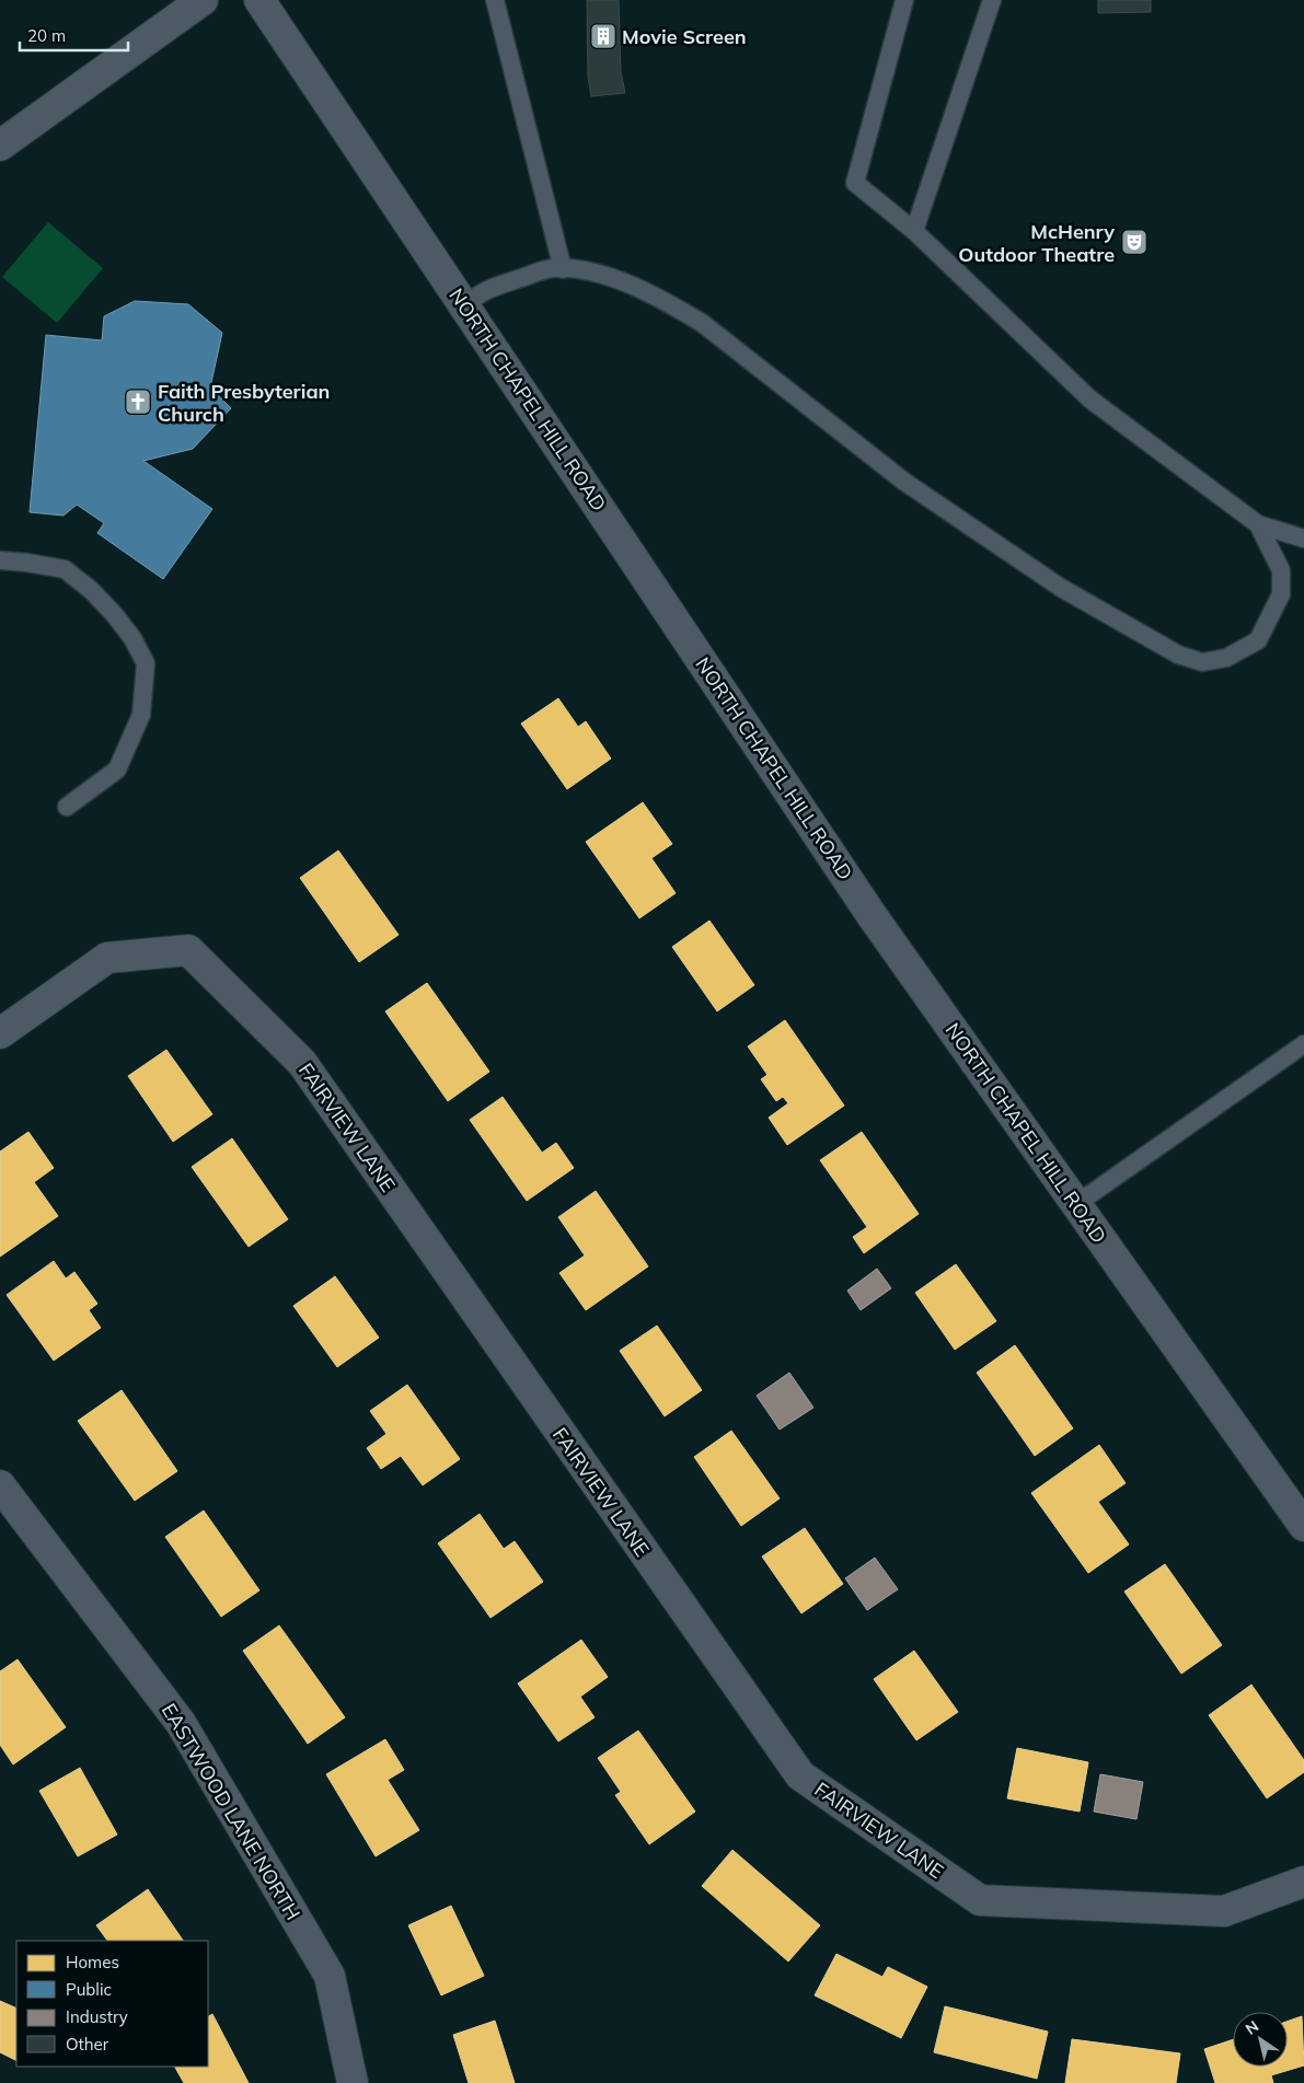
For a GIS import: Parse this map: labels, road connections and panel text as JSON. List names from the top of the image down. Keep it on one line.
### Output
{"streets":{"street":["NORTH CHAPEL HILL ROAD","FAIRVIEW LANE","EASTWOOD LANE NORTH"]},"places":{"building":["Movie Screen"],"theatre":["McHenry Outdoor Theatre"],"church":["Faith Presbyterian Church"]},"legend":["Homes","Public","Industry","Other"],"scale_bar":"20 m","north":"top left"}
